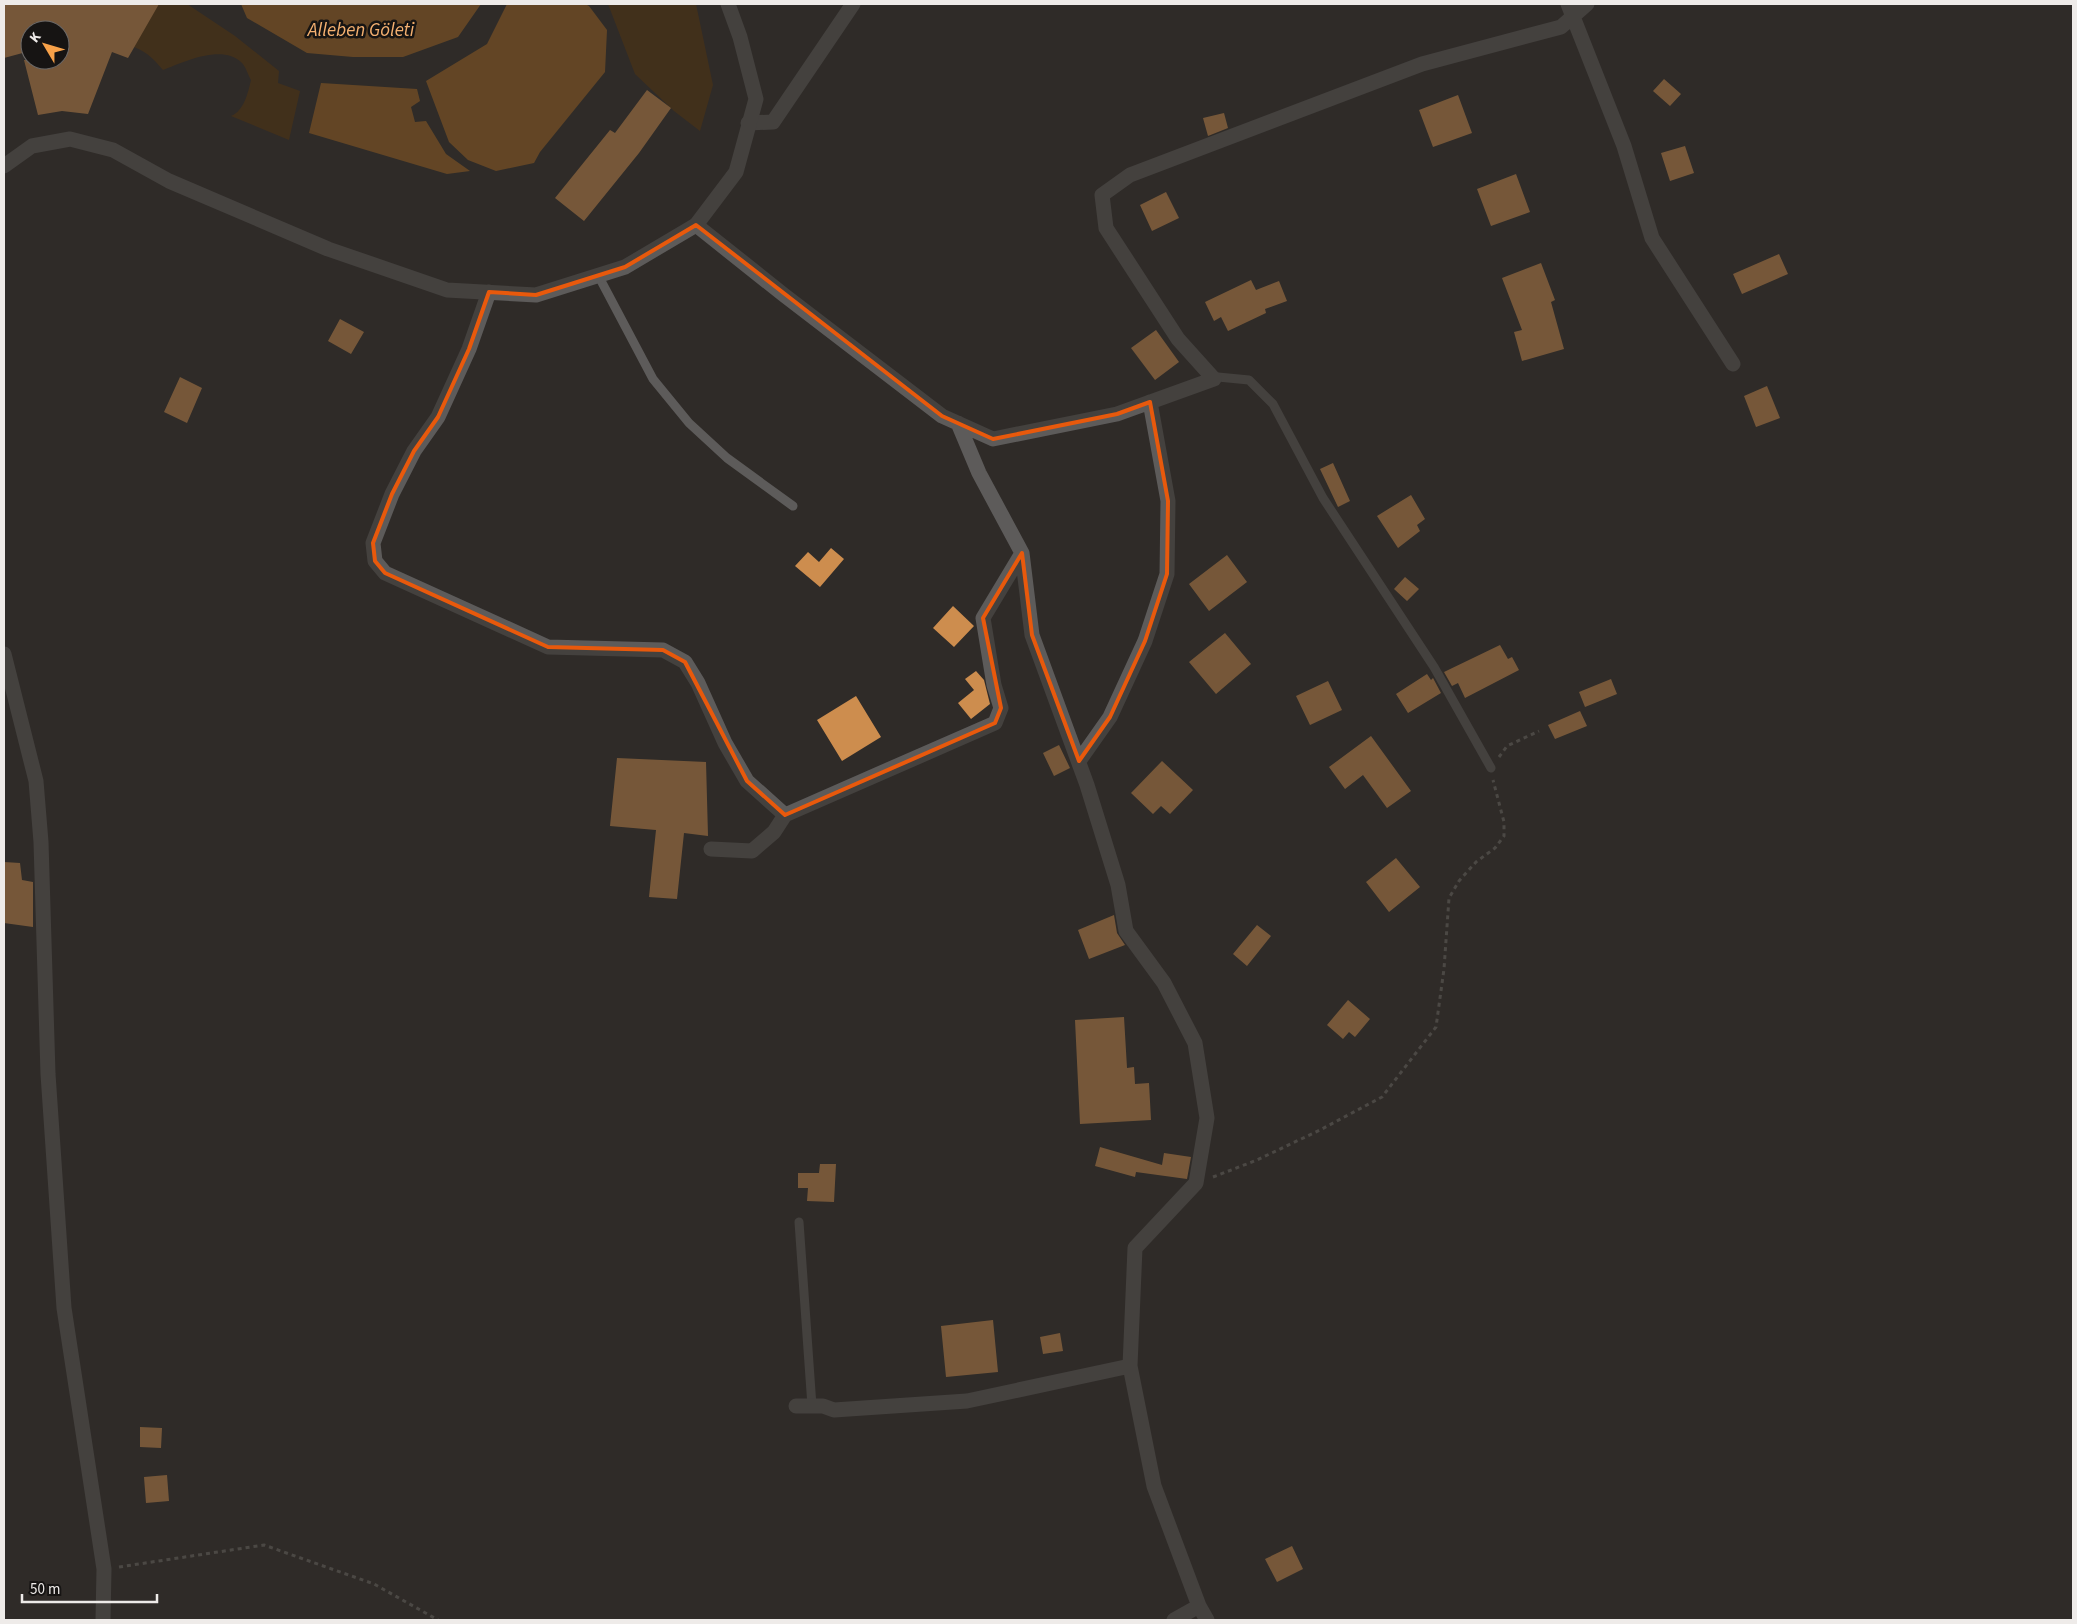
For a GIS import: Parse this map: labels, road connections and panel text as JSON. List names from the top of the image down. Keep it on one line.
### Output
{"water":["Alleben Göleti"],"scale_bar":"50 m","north":"top left"}
